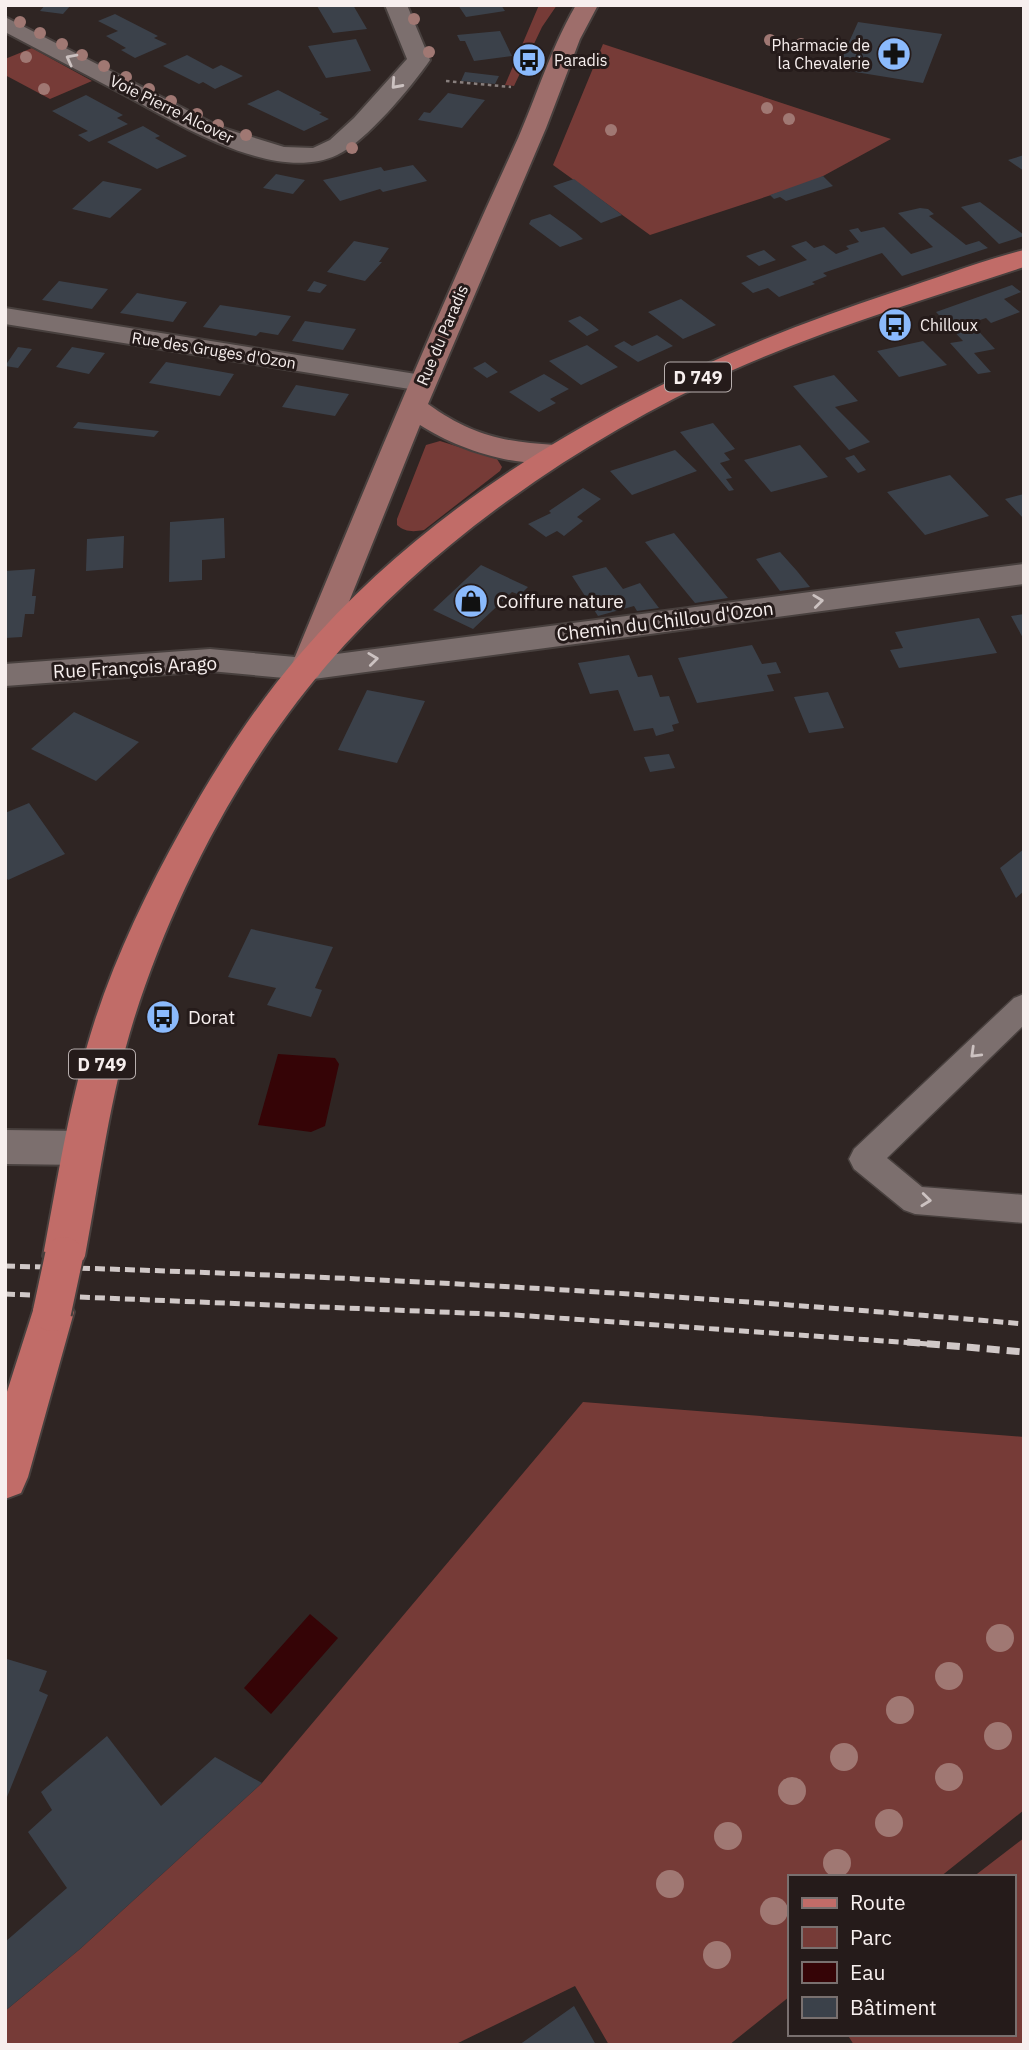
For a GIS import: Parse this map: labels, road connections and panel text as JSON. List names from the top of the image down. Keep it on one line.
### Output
{"streets":{"main road":["D 749"],"street":["Voie Pierre Alcover","Rue du Paradis","Rue des Gruges d'Ozon","Chemin du Chillou d'Ozon","Rue François Arago"]},"crossings":[["Rue du Paradis","Rue des Gruges d'Ozon"],["Rue du Paradis","D 749"],["Rue du Paradis","Chemin du Chillou d'Ozon"],["Rue du Paradis","Rue François Arago"],["D 749","Chemin du Chillou d'Ozon"],["D 749","Rue François Arago"],["Chemin du Chillou d'Ozon","Rue François Arago"]],"one_way":["Voie Pierre Alcover","Chemin du Chillou d'Ozon"],"places":{"pharmacy":["Pharmacie de la Chevalerie"],"bus stop":["Paradis","Chilloux","Dorat"],"shop":["Coiffure nature"]},"legend":["Route","Parc","Eau","Bâtiment"]}
